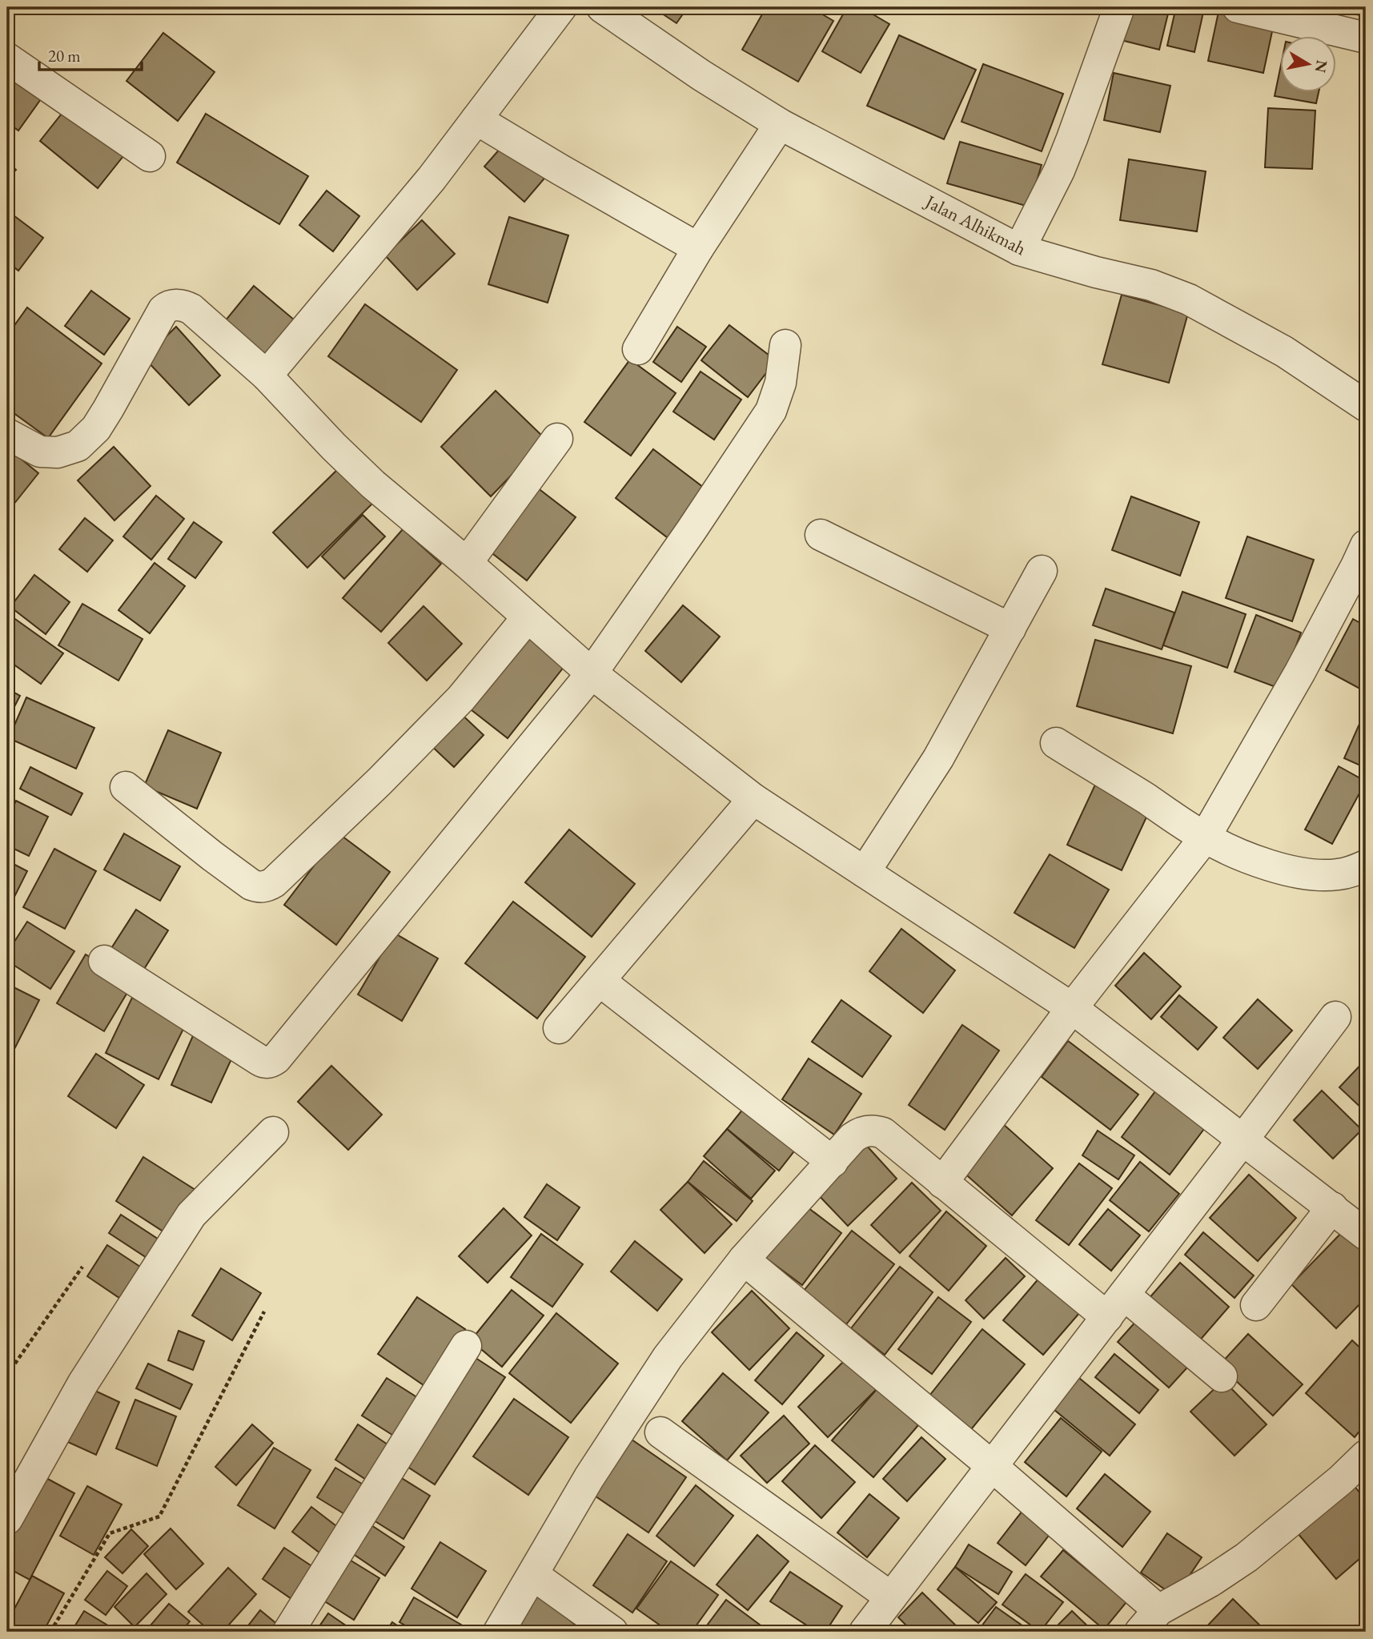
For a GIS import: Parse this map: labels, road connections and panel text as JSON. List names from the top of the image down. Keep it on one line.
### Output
{"streets":{"street":["Jalan Alhikmah"]},"scale_bar":"20 m","north":"right"}
